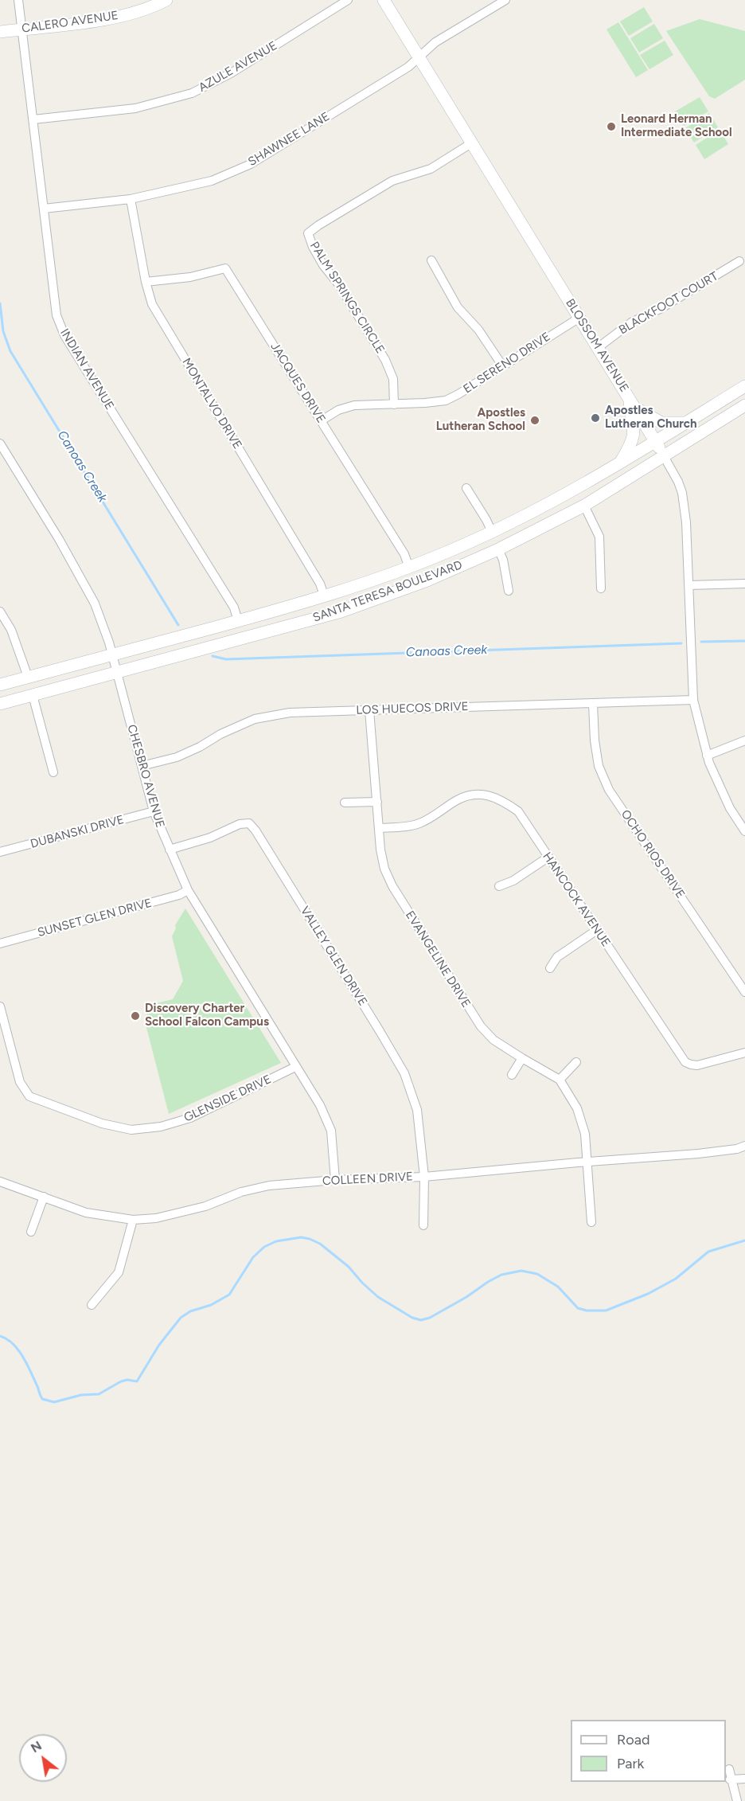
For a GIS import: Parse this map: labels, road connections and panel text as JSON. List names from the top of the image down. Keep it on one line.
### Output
{"streets":{"main road":["CALERO AVENUE","BLOSSOM AVENUE","SANTA TERESA BOULEVARD"],"street":["AZULE AVENUE","SHAWNEE LANE","PALM SPRINGS CIRCLE","BLACKFOOT COURT","EL SERENO DRIVE","INDIAN AVENUE","JACQUES DRIVE","MONTALVO DRIVE","LOS HUECOS DRIVE","CHESBRO AVENUE","DUBANSKI DRIVE","OCHO RIOS DRIVE","HANCOCK AVENUE","SUNSET GLEN DRIVE","VALLEY GLEN DRIVE","EVANGELINE DRIVE","GLENSIDE DRIVE","COLLEEN DRIVE"]},"crossings":[["CALERO AVENUE","INDIAN AVENUE"],["AZULE AVENUE","INDIAN AVENUE"],["SHAWNEE LANE","BLOSSOM AVENUE"],["SHAWNEE LANE","INDIAN AVENUE"],["SHAWNEE LANE","MONTALVO DRIVE"],["PALM SPRINGS CIRCLE","BLOSSOM AVENUE"],["PALM SPRINGS CIRCLE","EL SERENO DRIVE"],["BLACKFOOT COURT","BLOSSOM AVENUE"],["BLOSSOM AVENUE","EL SERENO DRIVE"],["BLOSSOM AVENUE","SANTA TERESA BOULEVARD"],["BLOSSOM AVENUE","LOS HUECOS DRIVE"],["EL SERENO DRIVE","JACQUES DRIVE"],["INDIAN AVENUE","SANTA TERESA BOULEVARD"],["JACQUES DRIVE","MONTALVO DRIVE"],["JACQUES DRIVE","SANTA TERESA BOULEVARD"],["MONTALVO DRIVE","SANTA TERESA BOULEVARD"],["SANTA TERESA BOULEVARD","CHESBRO AVENUE"],["LOS HUECOS DRIVE","CHESBRO AVENUE"],["LOS HUECOS DRIVE","OCHO RIOS DRIVE"],["LOS HUECOS DRIVE","EVANGELINE DRIVE"],["CHESBRO AVENUE","DUBANSKI DRIVE"],["CHESBRO AVENUE","SUNSET GLEN DRIVE"],["CHESBRO AVENUE","VALLEY GLEN DRIVE"],["CHESBRO AVENUE","GLENSIDE DRIVE"],["CHESBRO AVENUE","COLLEEN DRIVE"],["HANCOCK AVENUE","EVANGELINE DRIVE"],["VALLEY GLEN DRIVE","COLLEEN DRIVE"],["EVANGELINE DRIVE","COLLEEN DRIVE"]],"water":["Canoas Creek"],"places":["Leonard Herman Intermediate School","Apostles Lutheran Church","Apostles Lutheran School","Discovery Charter School Falcon Campus"],"legend":["Road","Park"],"north":"top left"}
